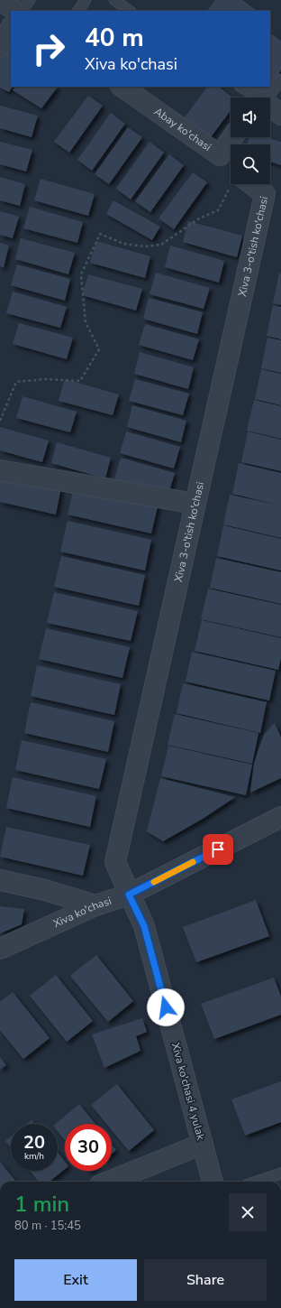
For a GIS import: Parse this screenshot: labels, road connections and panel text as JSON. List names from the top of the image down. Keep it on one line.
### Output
{"streets":{"street":["Abay ko'chasi","Xiva 3-o'tish ko'chasi","Xiva ko'chasi","Xiva ko'chasi 4 yulak"]},"crossings":[["Xiva 3-o'tish ko'chasi","Xiva ko'chasi"],["Xiva 3-o'tish ko'chasi","Xiva ko'chasi 4 yulak"],["Xiva ko'chasi","Xiva ko'chasi 4 yulak"]],"page":{"turn":["40 m","Xiva ko'chasi"],"speed":"20 km/h","limit":"30","heading":["1 min","80 m · 15:45"],"buttons":["Exit","Share"]}}
